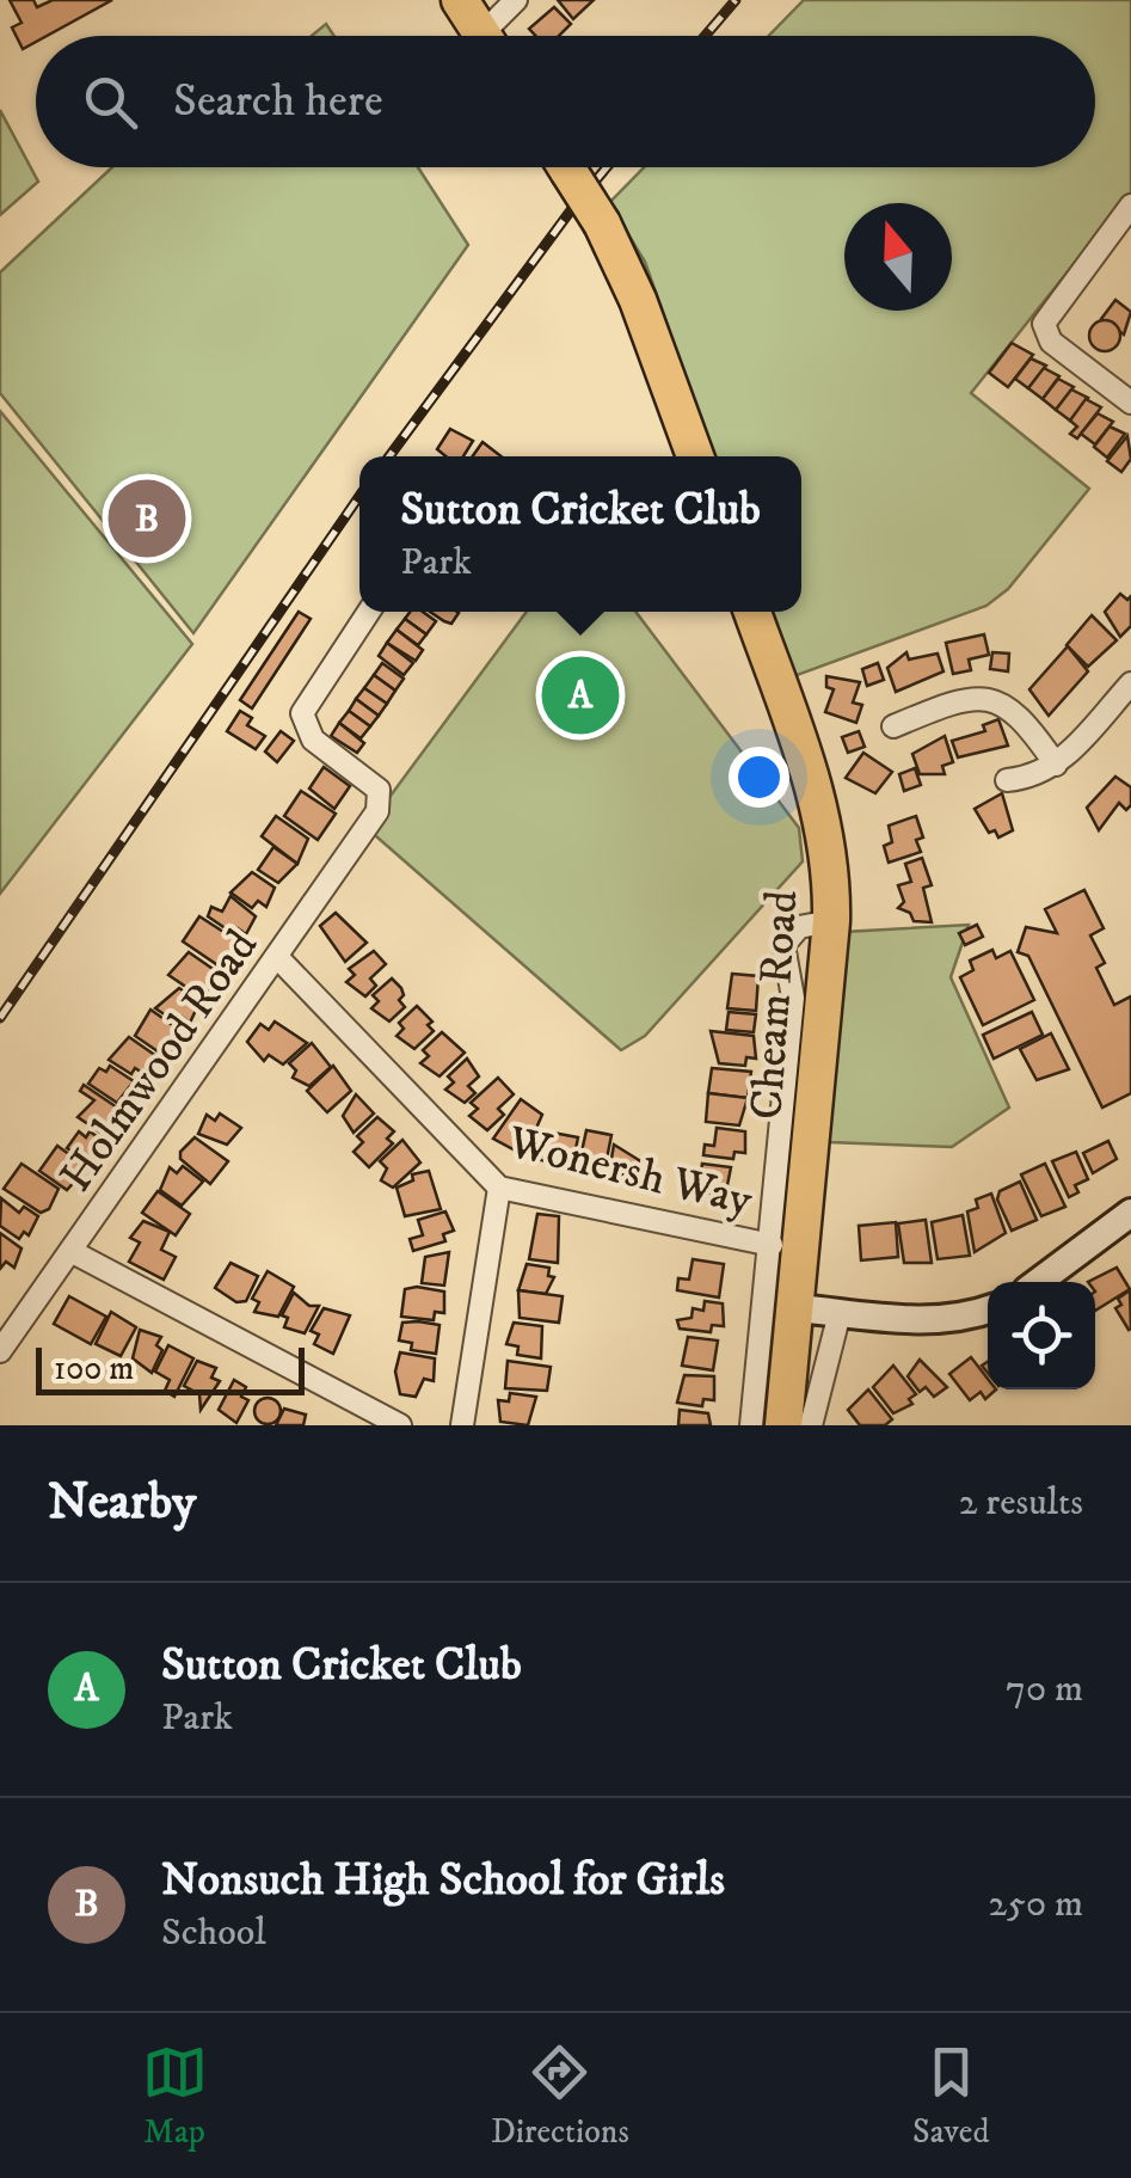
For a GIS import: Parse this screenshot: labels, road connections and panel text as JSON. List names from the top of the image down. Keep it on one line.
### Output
{"streets":{"highway":["Cheam Road"],"street":["Holmwood Road","Wonersh Way"]},"crossings":[["Holmwood Road","Wonersh Way"]],"scale_bar":"100 m","north":"top","page":{"search":"Search here","popup":["Sutton Cricket Club","Park"],"pins":["B","A"],"scale":"100 m","heading":["Nearby","2 results"],"list":[{"mark":"A","name":"Sutton Cricket Club","note":"Park","value":"70 m"},{"mark":"B","name":"Nonsuch High School for Girls","note":"School","value":"250 m"}],"nav":["Map","Directions","Saved"]}}
